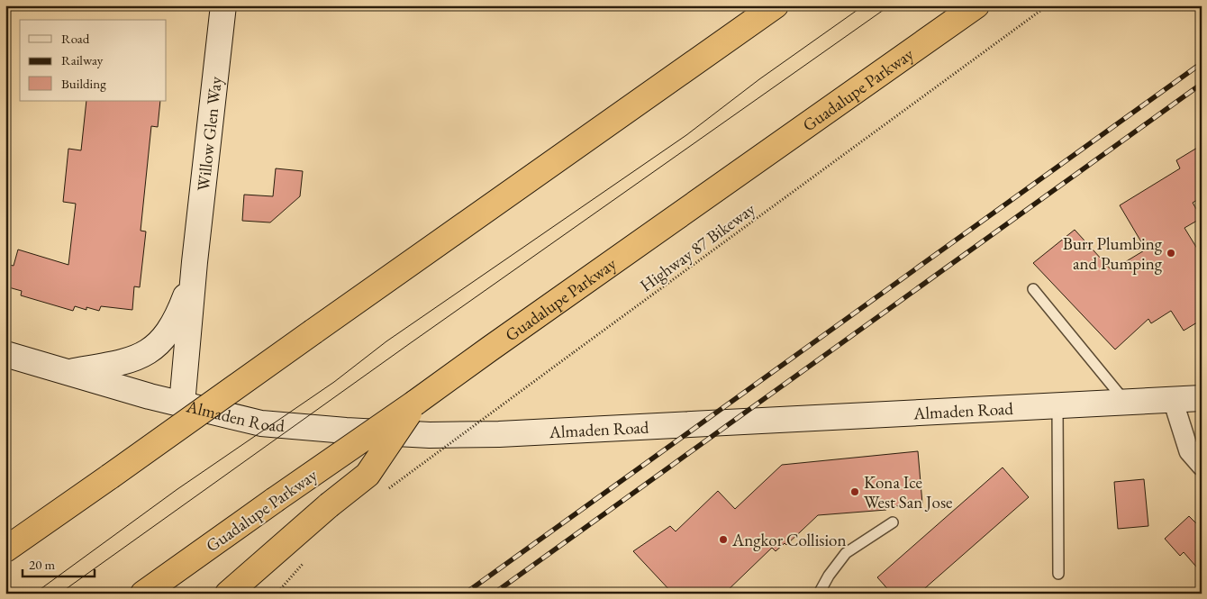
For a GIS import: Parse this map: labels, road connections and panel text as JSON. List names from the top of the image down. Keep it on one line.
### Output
{"streets":{"highway":["Guadalupe Parkway"],"street":["Willow Glen Way","Almaden Road"],"path":["Highway 87 Bikeway"]},"crossings":[["Willow Glen Way","Almaden Road"]],"places":["Burr Plumbing and Pumping","Kona Ice West San Jose","Angkor Collision"],"legend":["Road","Railway","Building"],"scale_bar":"20 m"}
